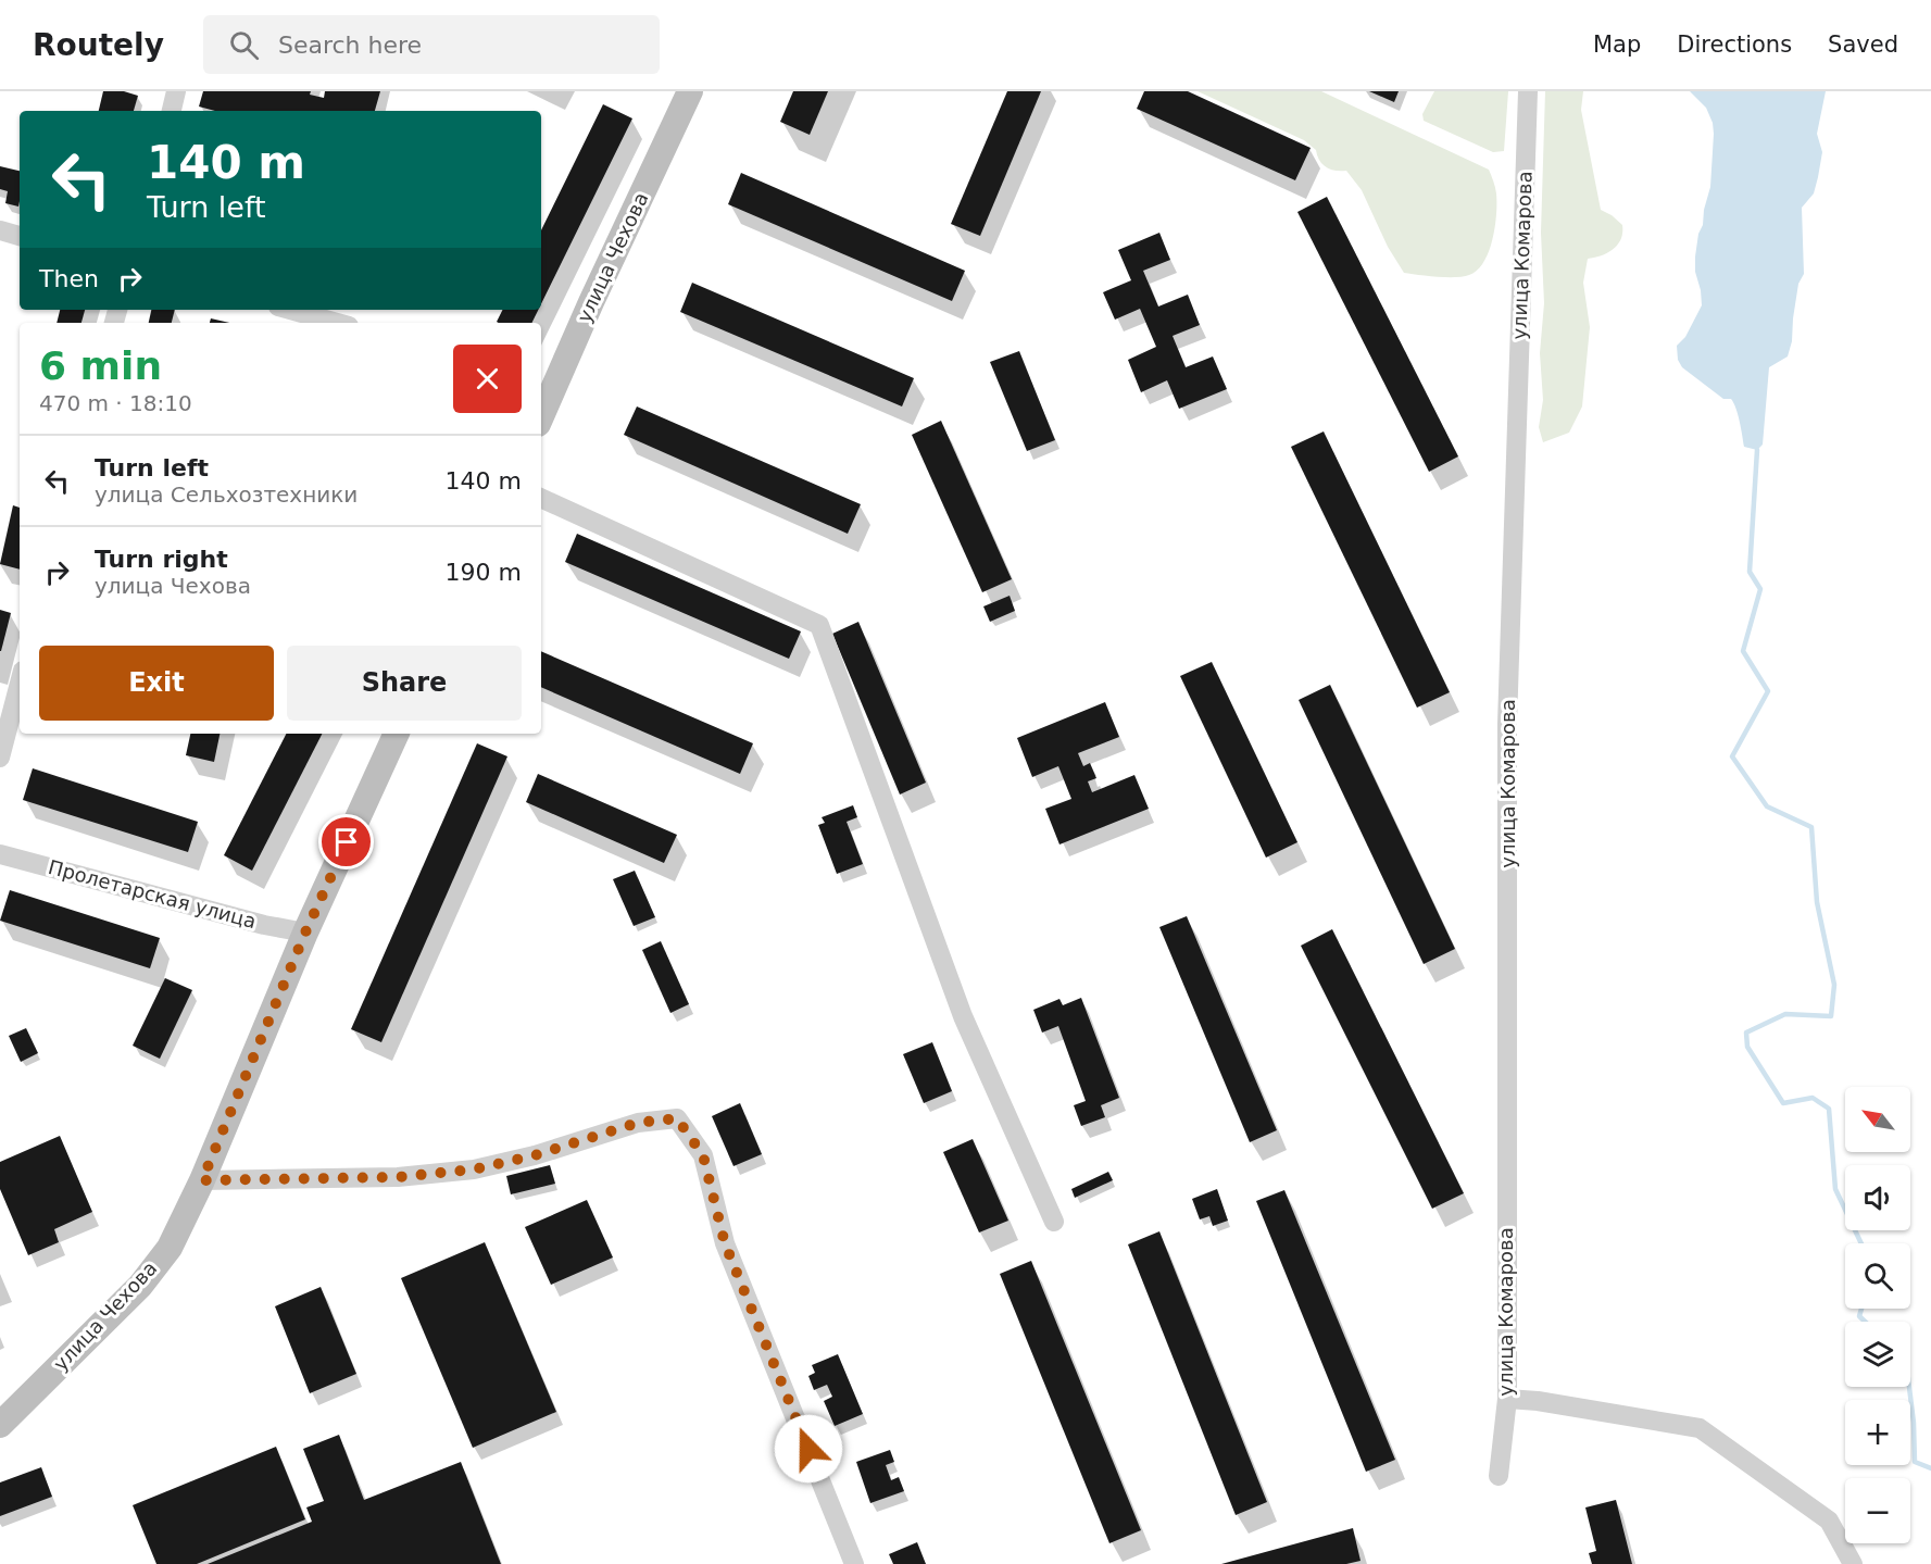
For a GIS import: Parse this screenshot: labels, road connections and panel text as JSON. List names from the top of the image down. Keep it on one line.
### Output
{"streets":{"main road":["улица Чехова"],"street":["улица Комарова","Пролетарская улица"]},"crossings":[["улица Чехова","Пролетарская улица"]],"north":"top left","page":{"header":"Routely","search":"Search here","nav":["Map","Directions","Saved"],"turn":["140 m","Turn left"],"then":"Then","heading":["6 min","470 m · 18:10"],"list":[{"name":"Turn left","note":"улица Сельхозтехники","value":"140 m"},{"name":"Turn right","note":"улица Чехова","value":"190 m"}],"buttons":["Exit","Share"],"map_buttons":["+","−"]}}
